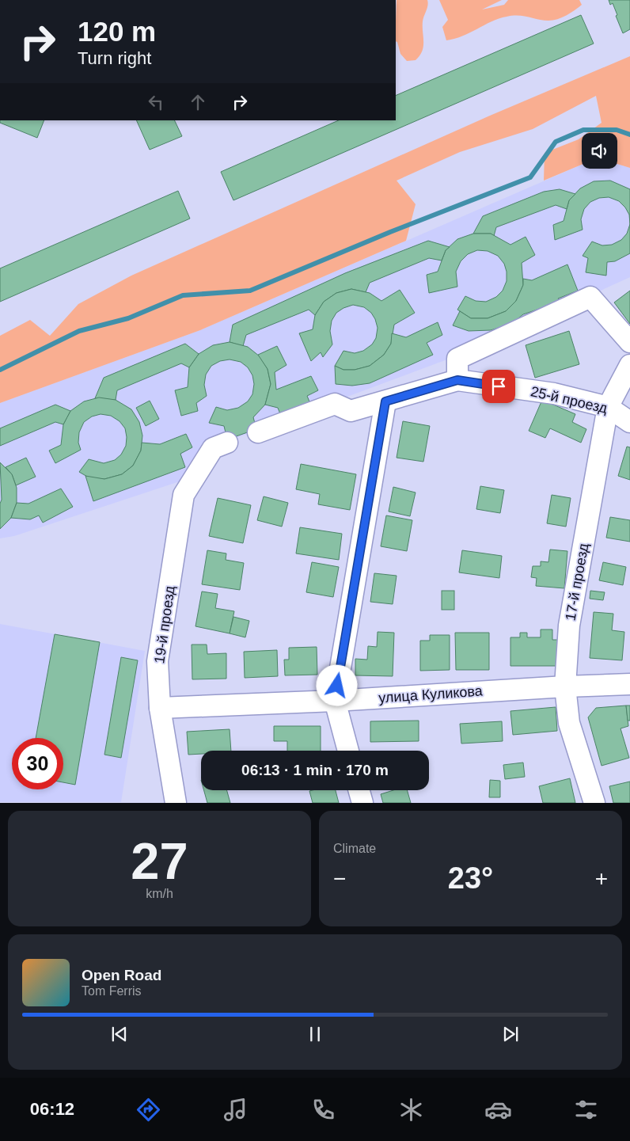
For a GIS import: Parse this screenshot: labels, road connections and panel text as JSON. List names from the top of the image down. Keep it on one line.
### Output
{"streets":{"street":["25-й проезд","17-й проезд","19-й проезд","улица Куликова"]},"crossings":[["25-й проезд","17-й проезд"],["17-й проезд","улица Куликова"],["19-й проезд","улица Куликова"]],"page":{"turn":["120 m","Turn right"],"limit":"30","trip":"06:13 · 1 min · 170 m","tile":[["27","km/h"],"Climate"],"heat":["−","23°","+"],"song":["Open Road","Tom Ferris"],"tabs":"06:12"}}
